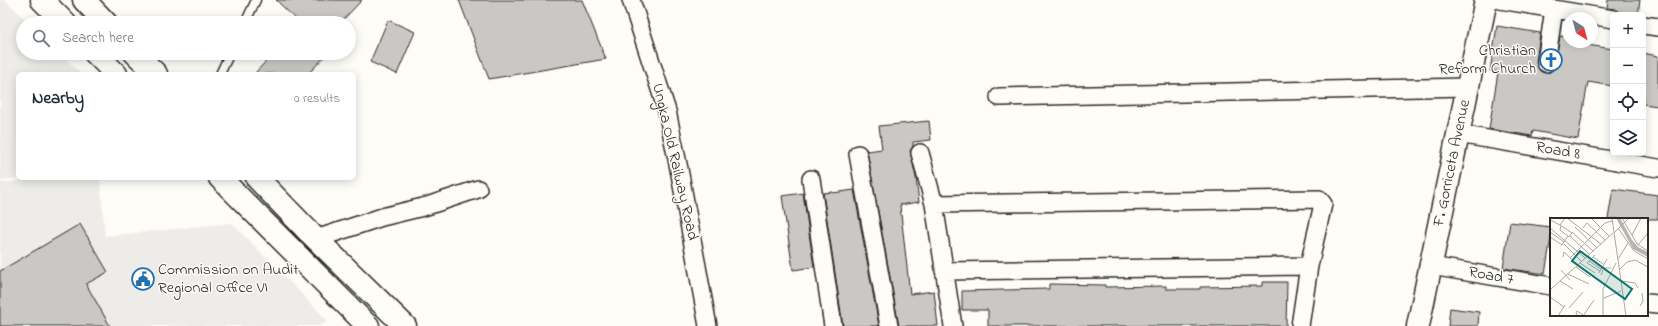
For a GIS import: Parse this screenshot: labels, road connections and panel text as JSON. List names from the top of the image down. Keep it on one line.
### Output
{"streets":{"main road":["F. Gorriceta Avenue"],"street":["Road 8","Ungka Old Railway Road","Road 7"]},"crossings":[["Road 8","F. Gorriceta Avenue"],["F. Gorriceta Avenue","Road 7"]],"places":{"church":["Christian Reform Church"],"public building":["Commission on Audit Regional Office VI"]},"north":"bottom right","page":{"map_buttons":["+","−"],"search":"Search here","heading":["Nearby","0 results"]}}
